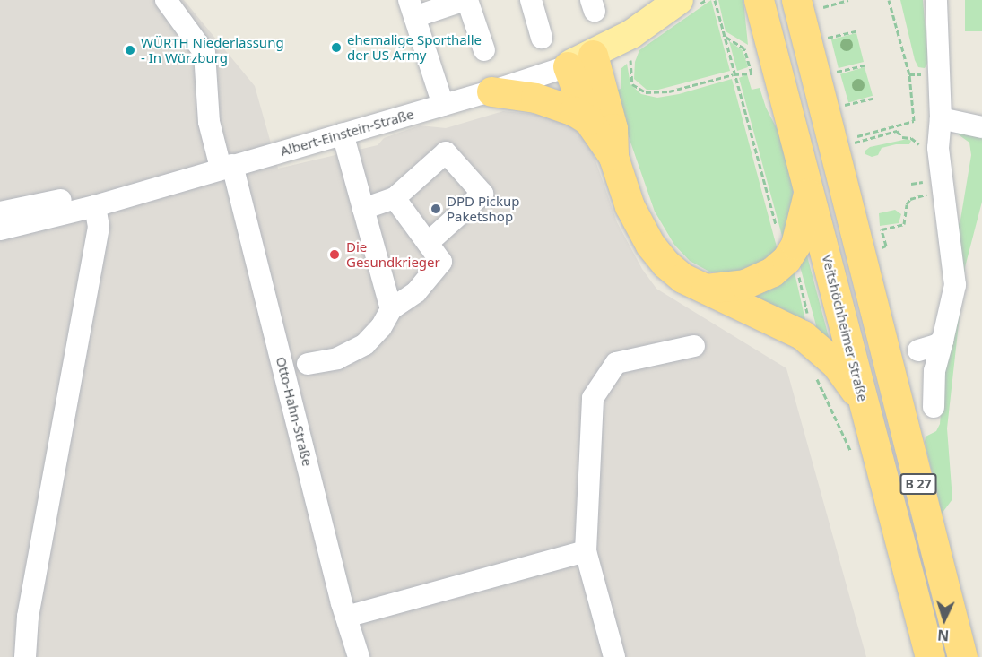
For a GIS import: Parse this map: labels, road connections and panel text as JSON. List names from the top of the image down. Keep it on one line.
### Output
{"streets":{"highway":["Veitshöchheimer Straße","B 27"],"main road":["Albert-Einstein-Straße"],"street":["Otto-Hahn-Straße"]},"crossings":[["Albert-Einstein-Straße","Otto-Hahn-Straße"]],"places":["ehemalige Sporthalle der US Army","WÜRTH Niederlassung - In Würzburg","DPD Pickup Paketshop","Die Gesundkrieger"],"north":"bottom"}
